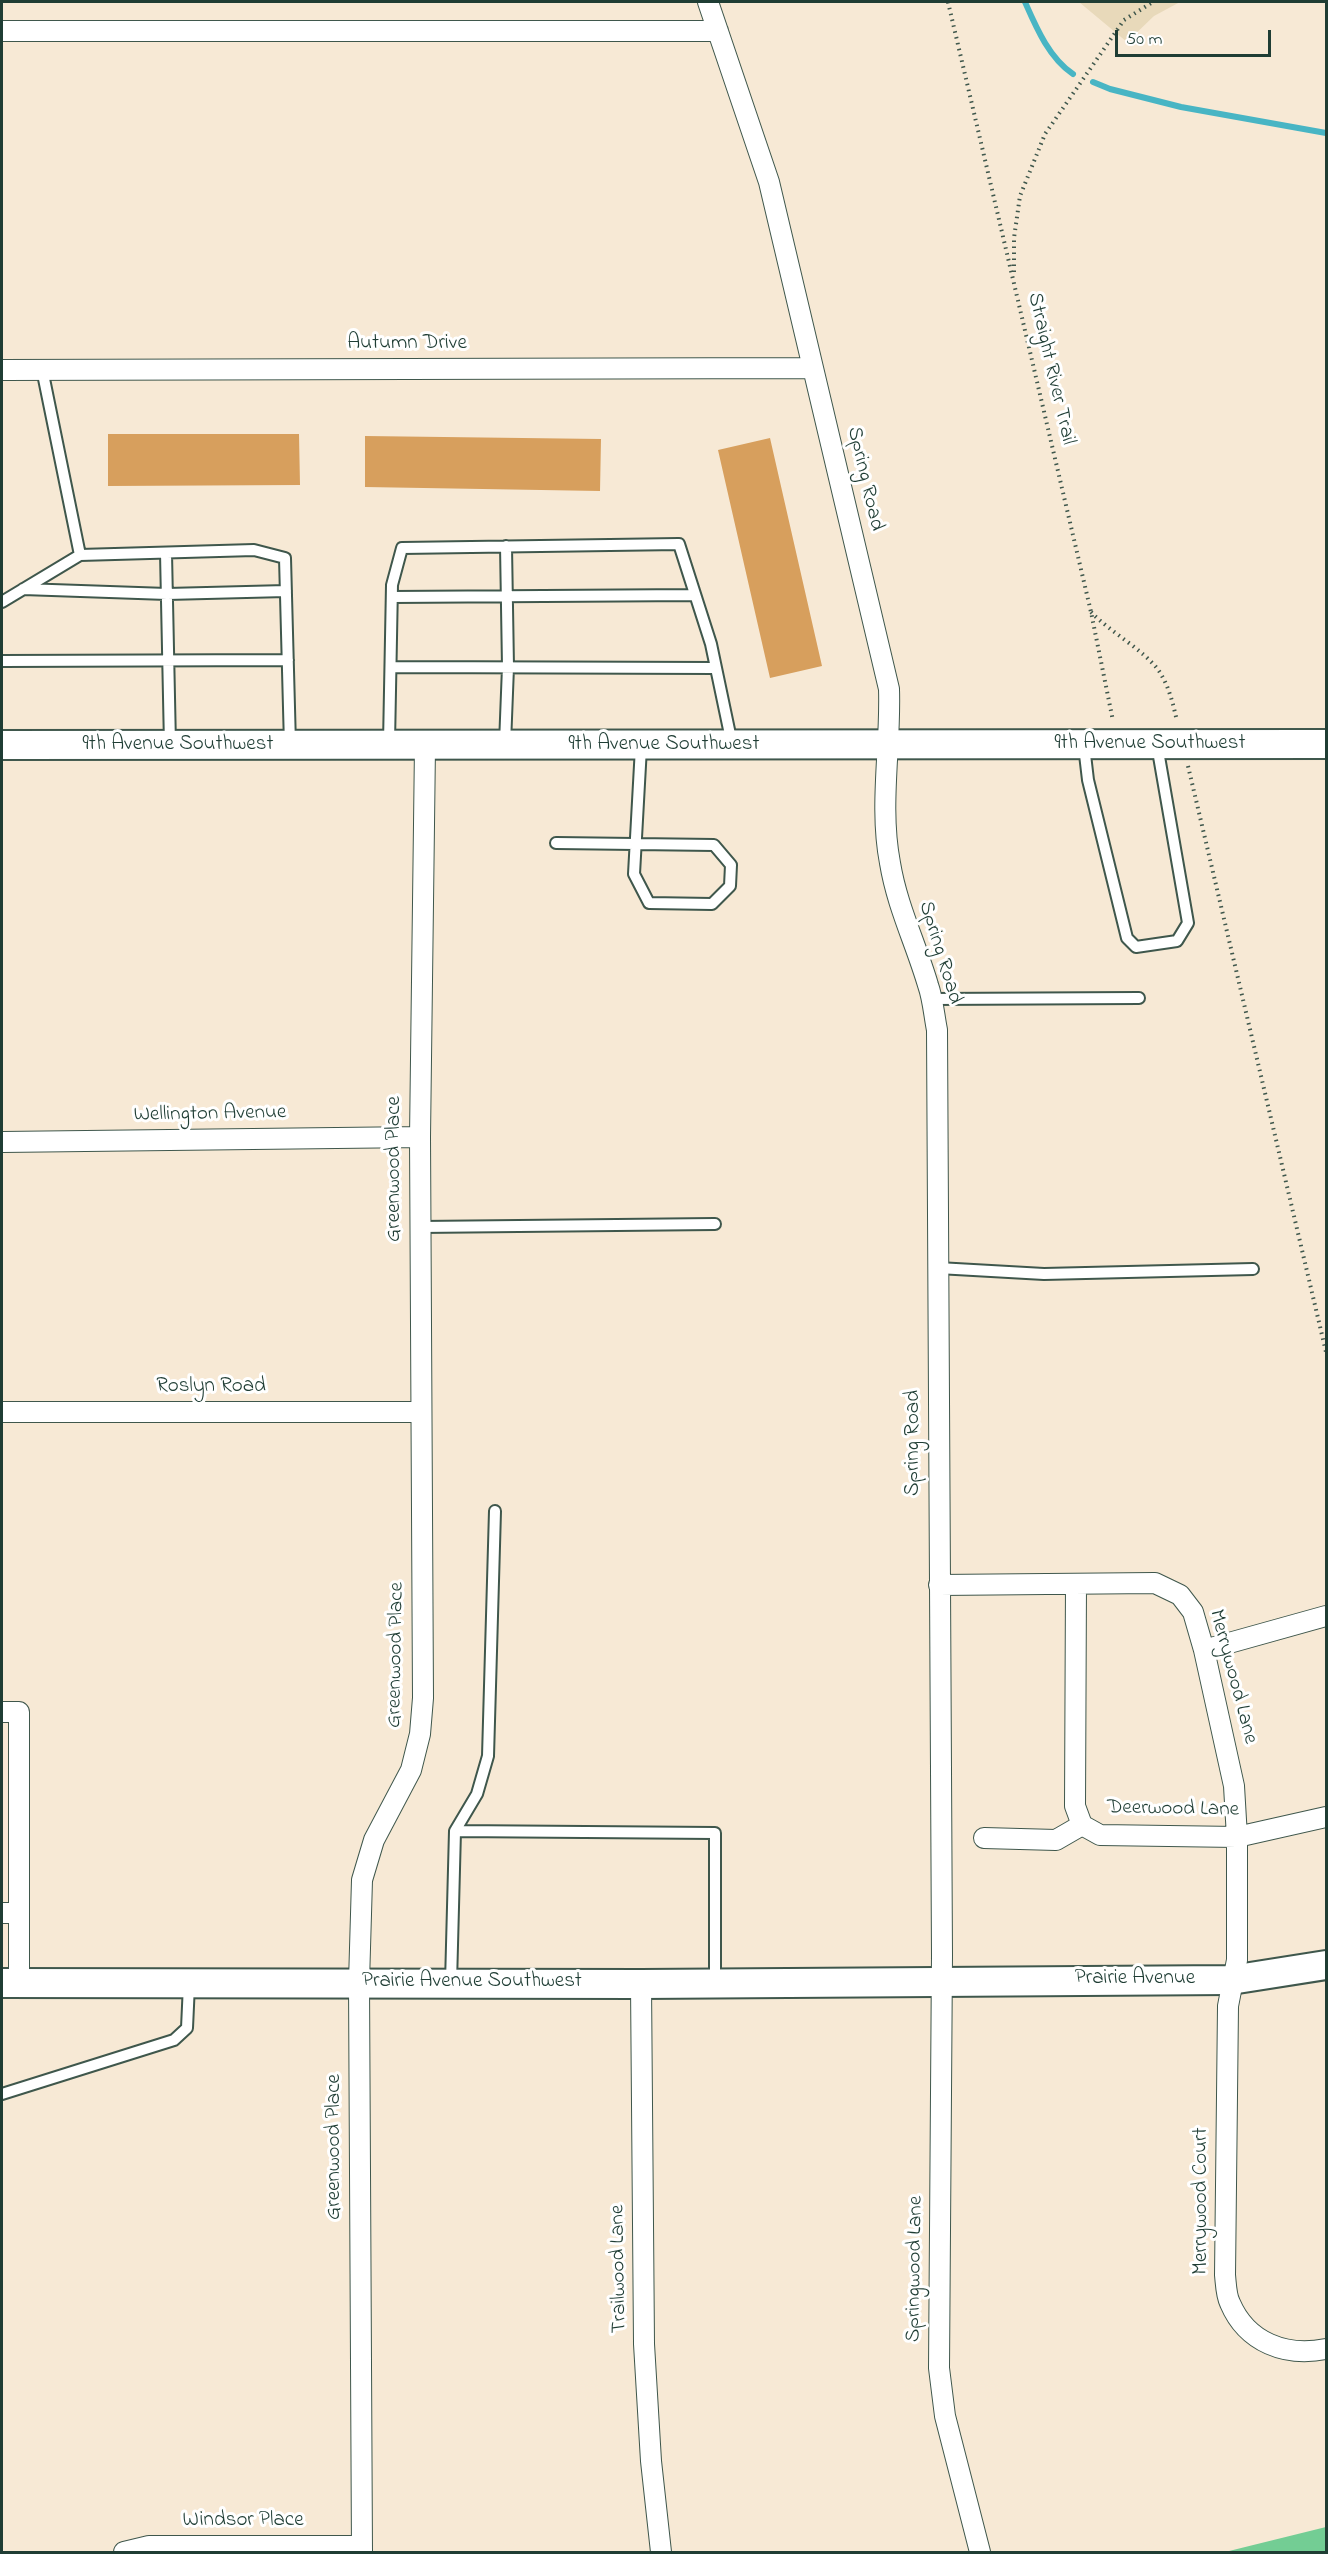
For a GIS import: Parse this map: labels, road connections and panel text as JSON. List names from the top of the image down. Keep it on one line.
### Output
{"streets":{"street":["Autumn Drive","Spring Road","9th Avenue Southwest","Wellington Avenue","Greenwood Place","Roslyn Road","Merrywood Lane","Deerwood Lane","Prairie Avenue","Prairie Avenue Southwest","Merrywood Court","Trailwood Lane","Springwood Lane","Windsor Place"],"path":["Straight River Trail"]},"crossings":[["Autumn Drive","Spring Road"],["Straight River Trail","9th Avenue Southwest"],["Spring Road","9th Avenue Southwest"],["Spring Road","Merrywood Lane"],["Spring Road","Prairie Avenue"],["Spring Road","Prairie Avenue Southwest"],["Spring Road","Springwood Lane"],["9th Avenue Southwest","Greenwood Place"],["Wellington Avenue","Greenwood Place"],["Greenwood Place","Roslyn Road"],["Greenwood Place","Prairie Avenue Southwest"],["Greenwood Place","Windsor Place"],["Merrywood Lane","Deerwood Lane"],["Merrywood Lane","Prairie Avenue"],["Merrywood Lane","Merrywood Court"],["Prairie Avenue","Prairie Avenue Southwest"],["Prairie Avenue","Merrywood Court"],["Prairie Avenue","Springwood Lane"],["Prairie Avenue Southwest","Trailwood Lane"],["Prairie Avenue Southwest","Springwood Lane"]],"scale_bar":"50 m"}
